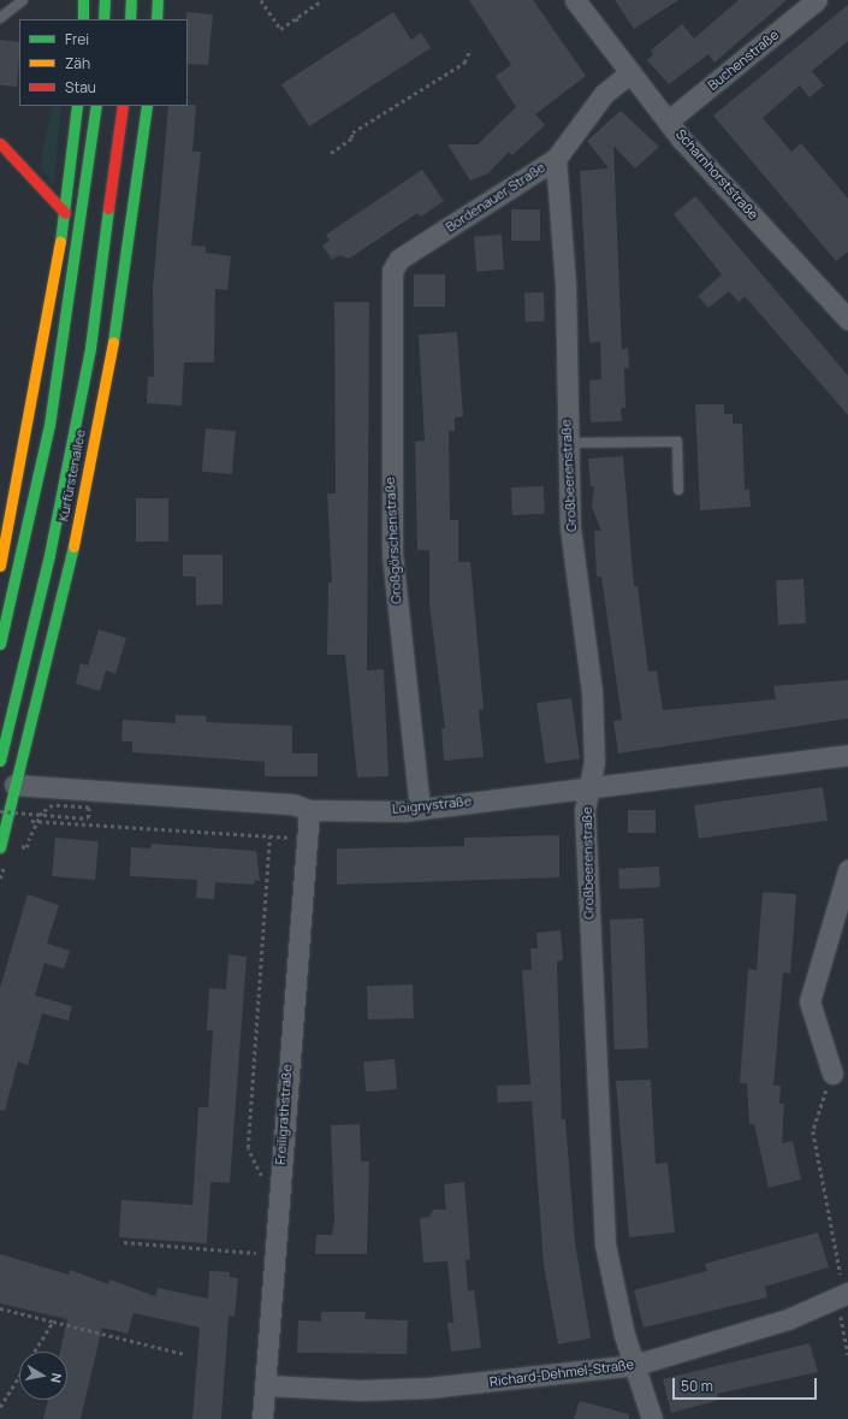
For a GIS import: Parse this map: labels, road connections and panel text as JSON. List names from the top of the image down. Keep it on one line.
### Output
{"streets":{"main road":["Kurfürstenallee"],"street":["Buchenstraße","Scharnhorststraße","Bordenauer Straße","Großbeerenstraße","Großgörschenstraße","Loignystraße","Freiligrathstraße","Richard-Dehmel-Straße"]},"crossings":[["Buchenstraße","Scharnhorststraße"],["Scharnhorststraße","Bordenauer Straße"],["Bordenauer Straße","Großbeerenstraße"],["Bordenauer Straße","Großgörschenstraße"],["Kurfürstenallee","Loignystraße"],["Großbeerenstraße","Loignystraße"],["Großbeerenstraße","Richard-Dehmel-Straße"],["Großgörschenstraße","Loignystraße"],["Loignystraße","Freiligrathstraße"],["Freiligrathstraße","Richard-Dehmel-Straße"]],"legend":["Frei","Zäh","Stau"],"scale_bar":"50 m","north":"right"}
